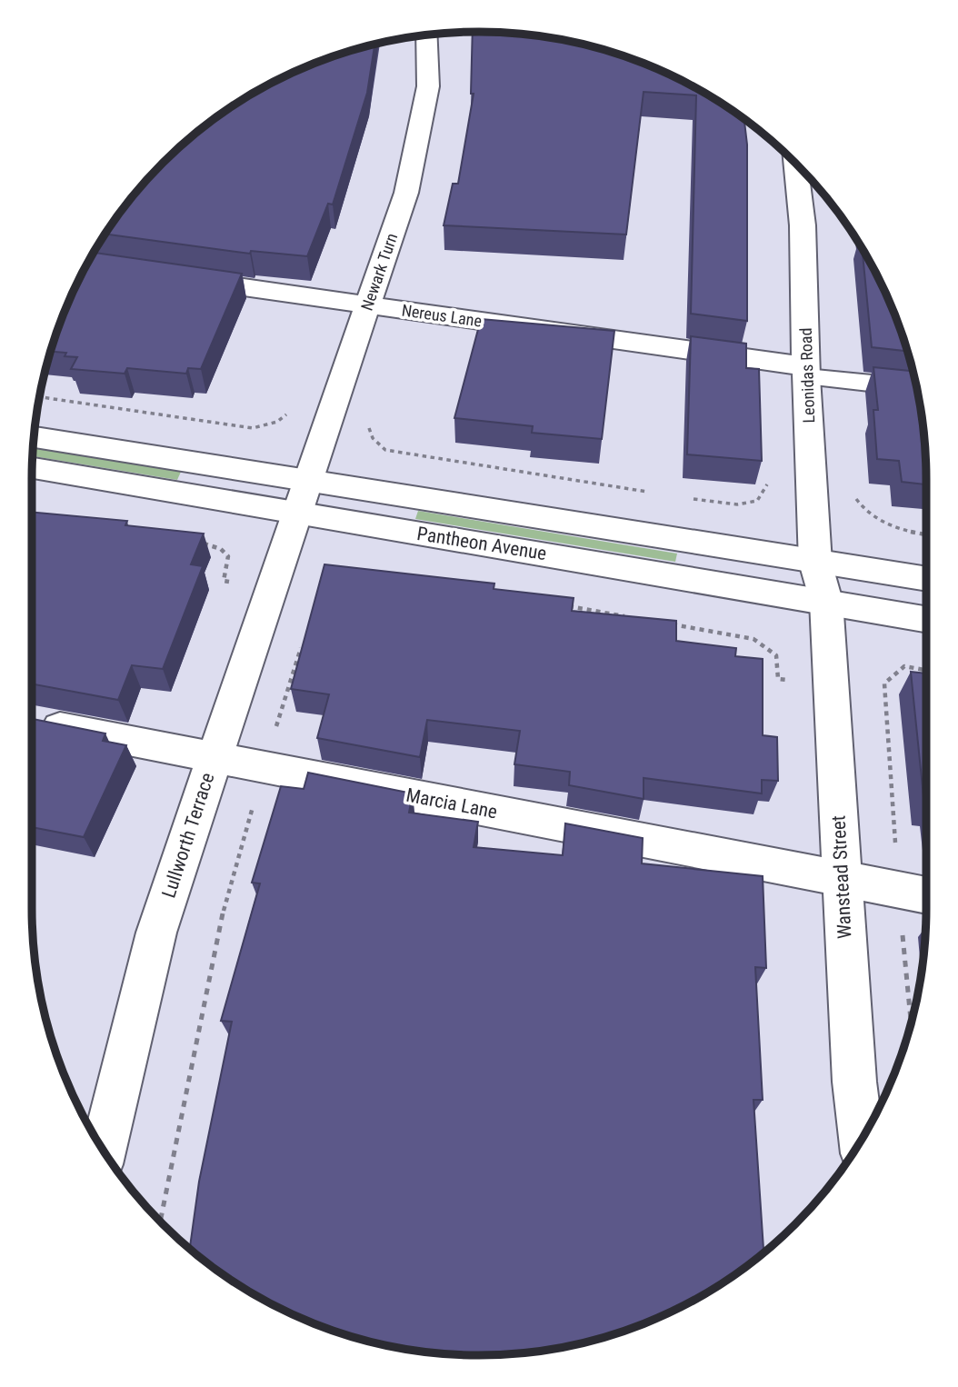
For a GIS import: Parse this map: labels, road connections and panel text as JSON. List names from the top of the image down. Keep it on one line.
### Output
{"streets":{"street":["Newark Turn","Nereus Lane","Leonidas Road","Pantheon Avenue","Marcia Lane","Lullworth Terrace","Wanstead Street"]},"crossings":[["Newark Turn","Nereus Lane"],["Newark Turn","Pantheon Avenue"],["Newark Turn","Lullworth Terrace"],["Nereus Lane","Leonidas Road"],["Leonidas Road","Pantheon Avenue"],["Leonidas Road","Wanstead Street"],["Pantheon Avenue","Lullworth Terrace"],["Pantheon Avenue","Wanstead Street"],["Marcia Lane","Lullworth Terrace"],["Marcia Lane","Wanstead Street"]]}
